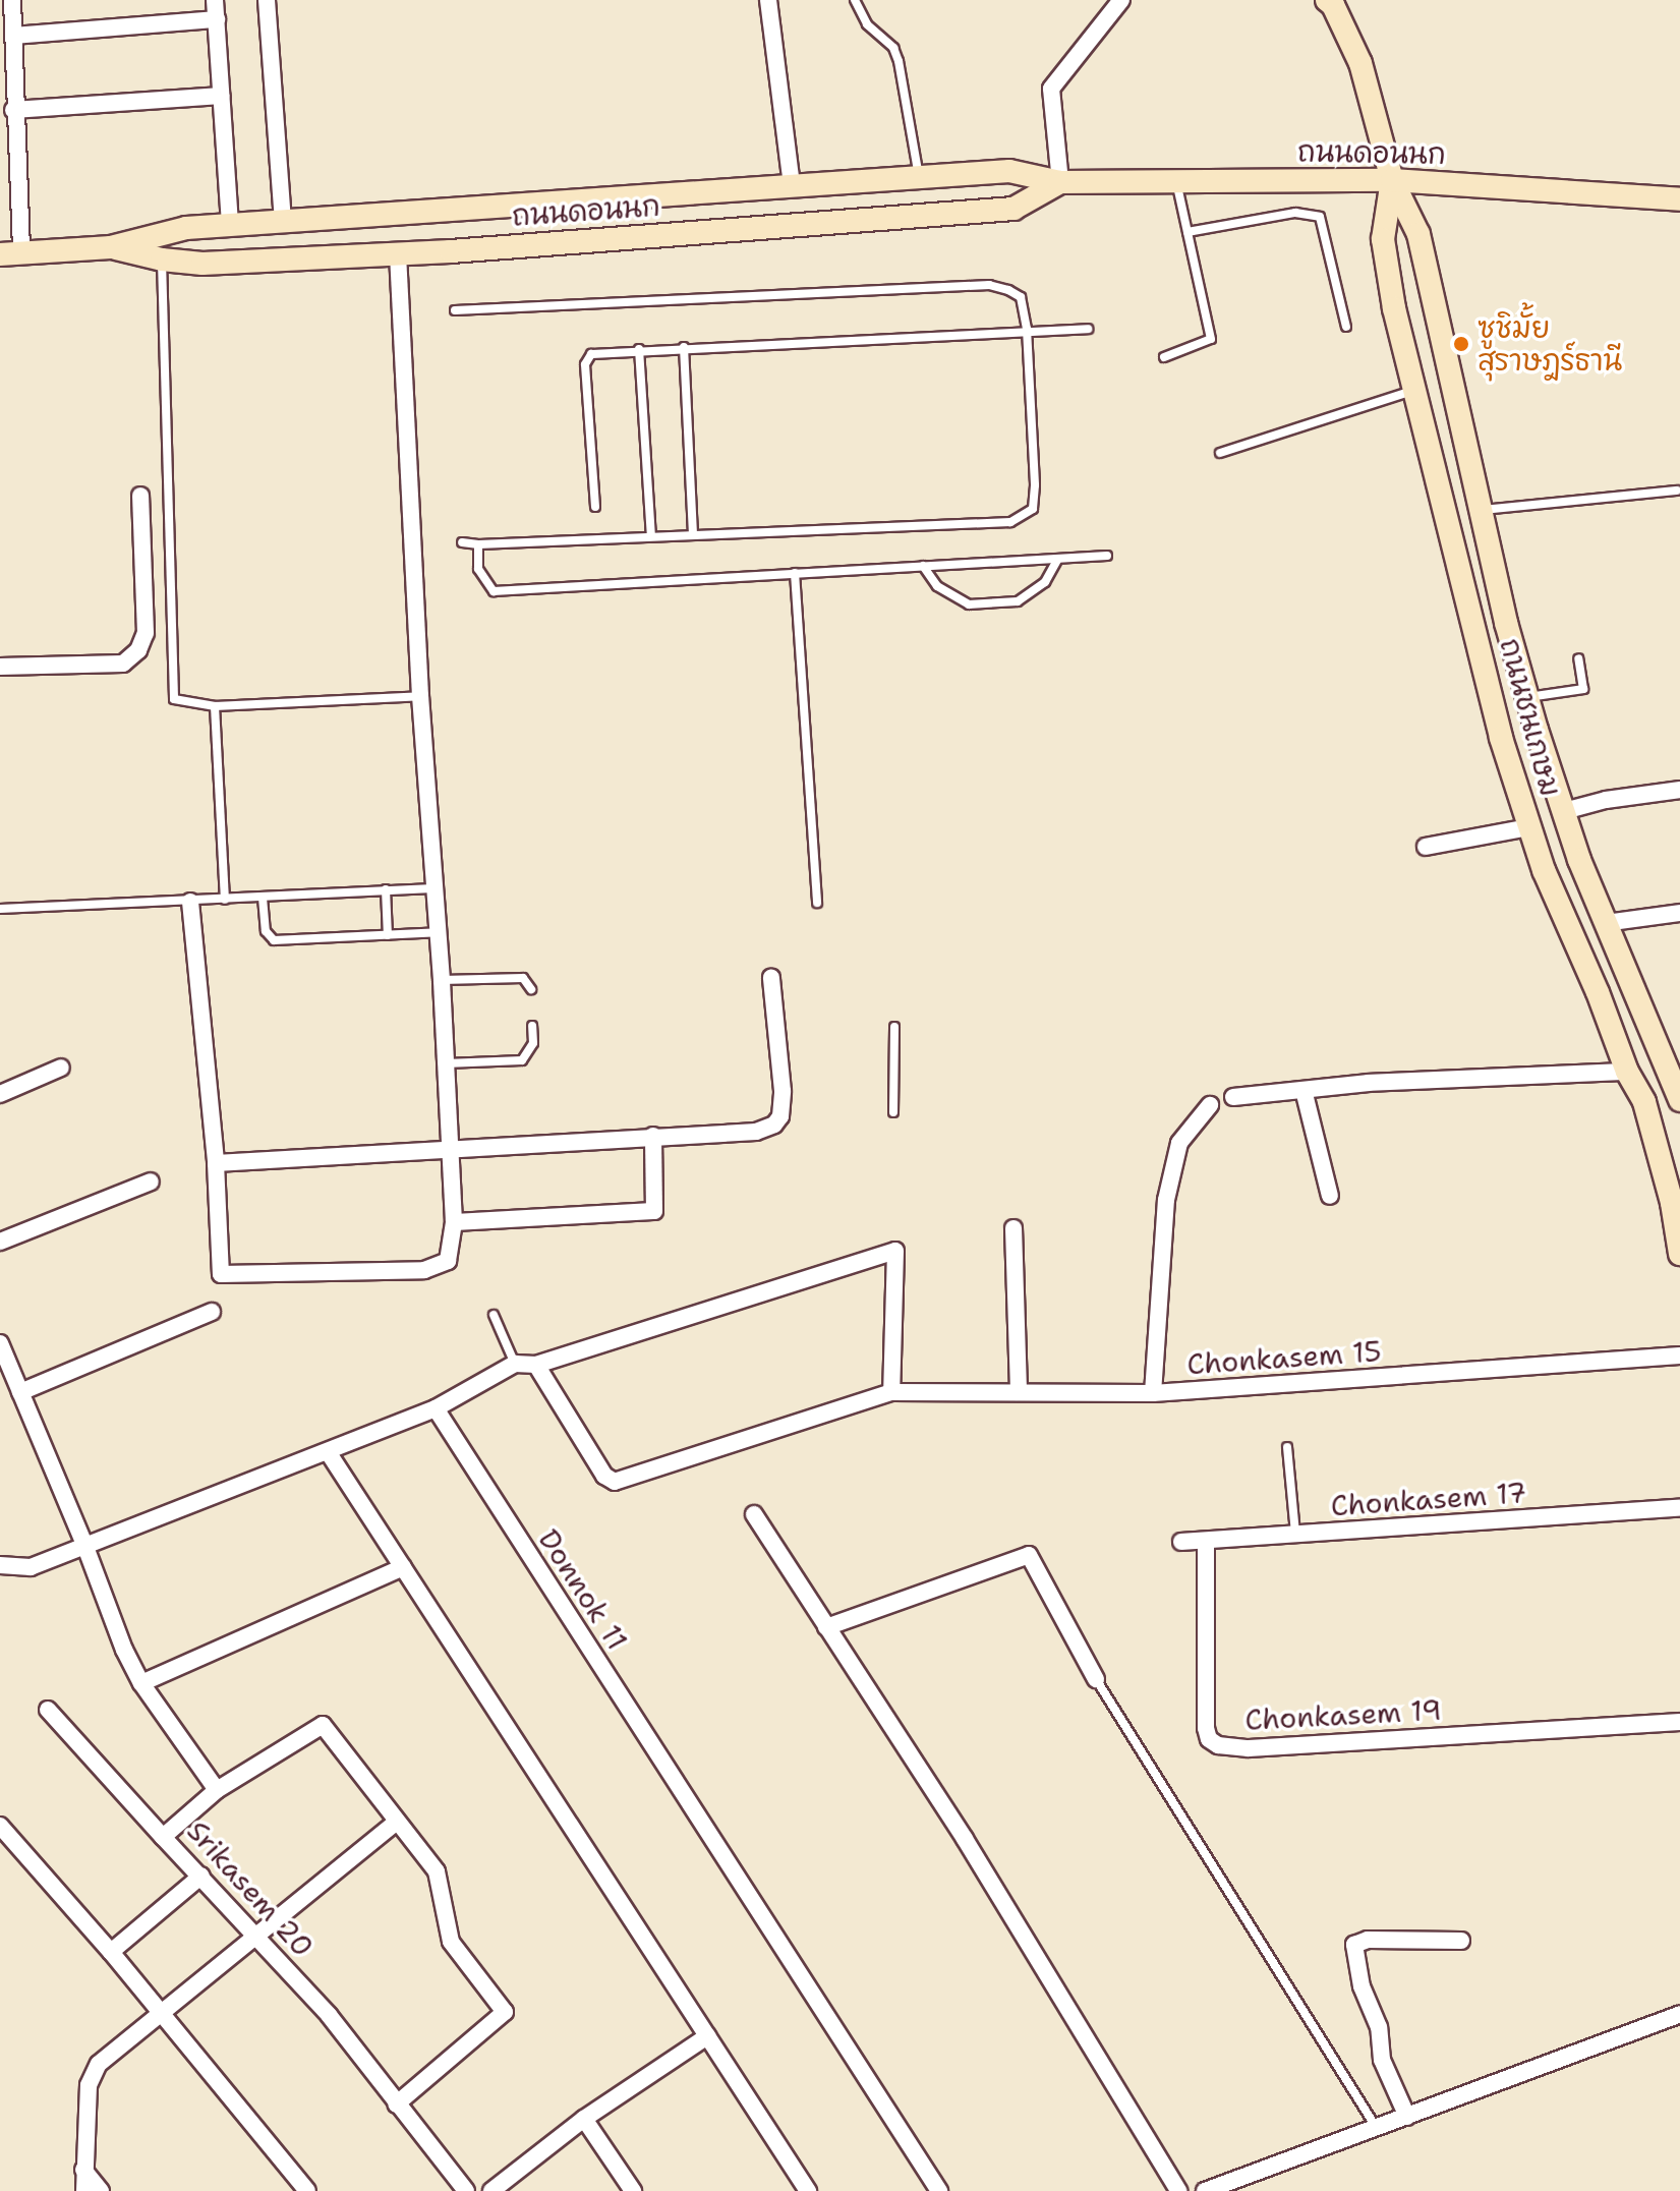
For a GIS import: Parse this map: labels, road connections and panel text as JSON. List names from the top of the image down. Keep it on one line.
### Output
{"streets":{"main road":["ถนนดอนนก","ถนนชนเกษม"],"street":["Chonkasem 15","Chonkasem 17","Donnok 11","Chonkasem 19","Srikasem 20"]},"crossings":[["ถนนดอนนก","ถนนชนเกษม"],["Chonkasem 17","Chonkasem 19"]],"places":["ซูชิมั้ย สุราษฎร์ธานี"]}
